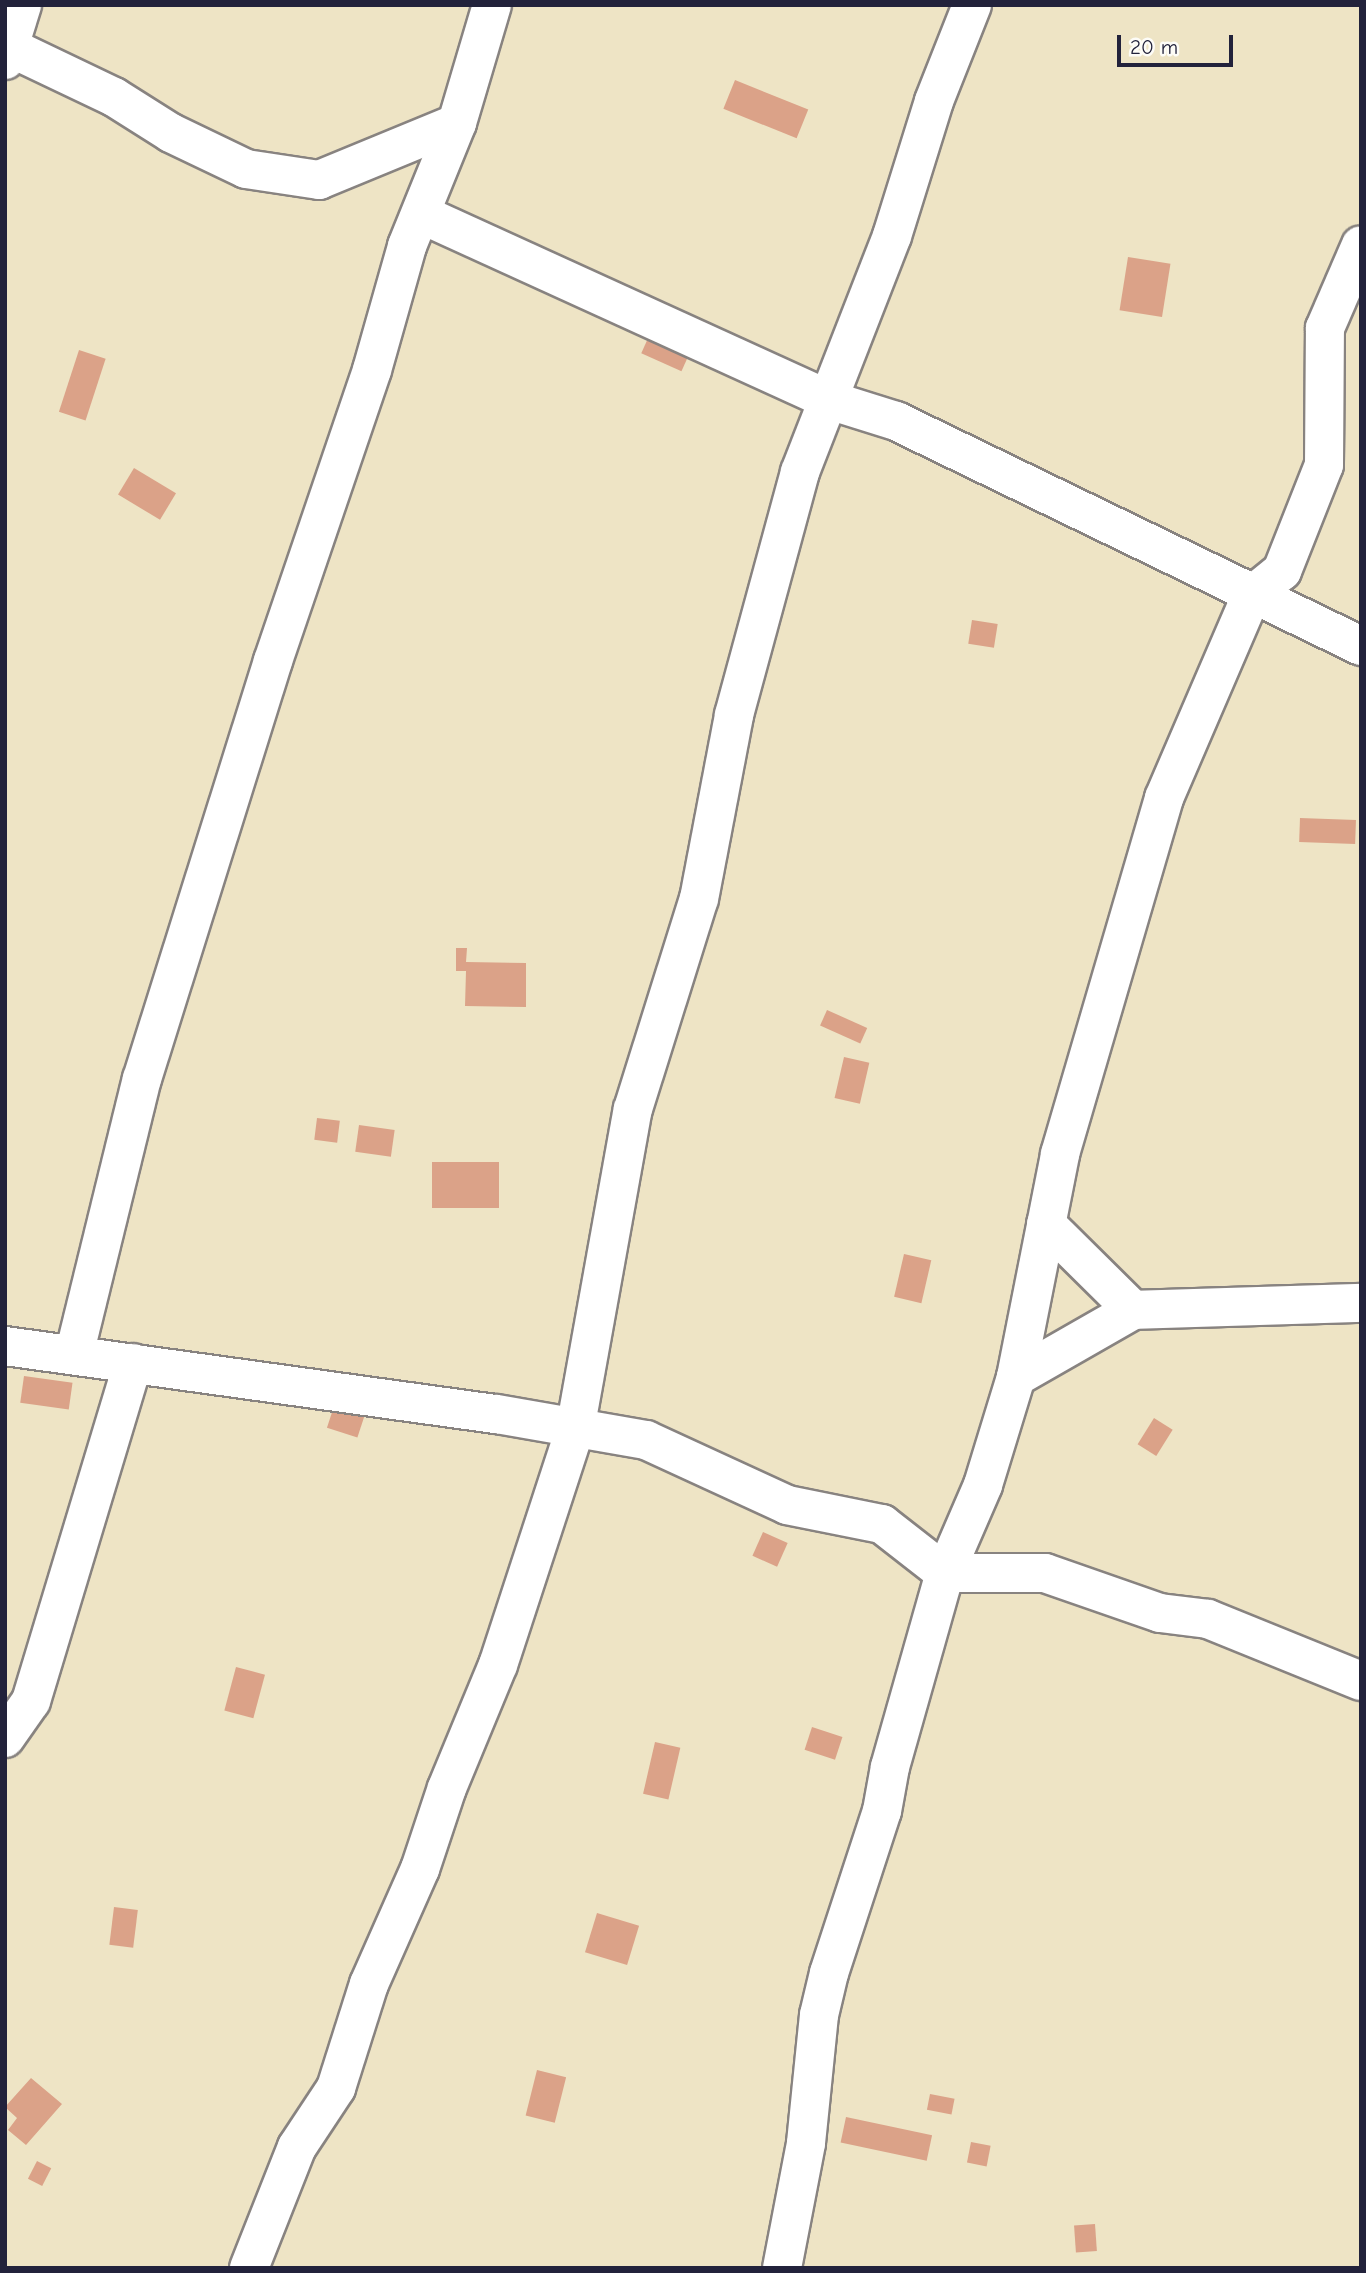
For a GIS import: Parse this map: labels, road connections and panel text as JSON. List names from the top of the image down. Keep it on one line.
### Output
{"scale_bar":"20 m"}
